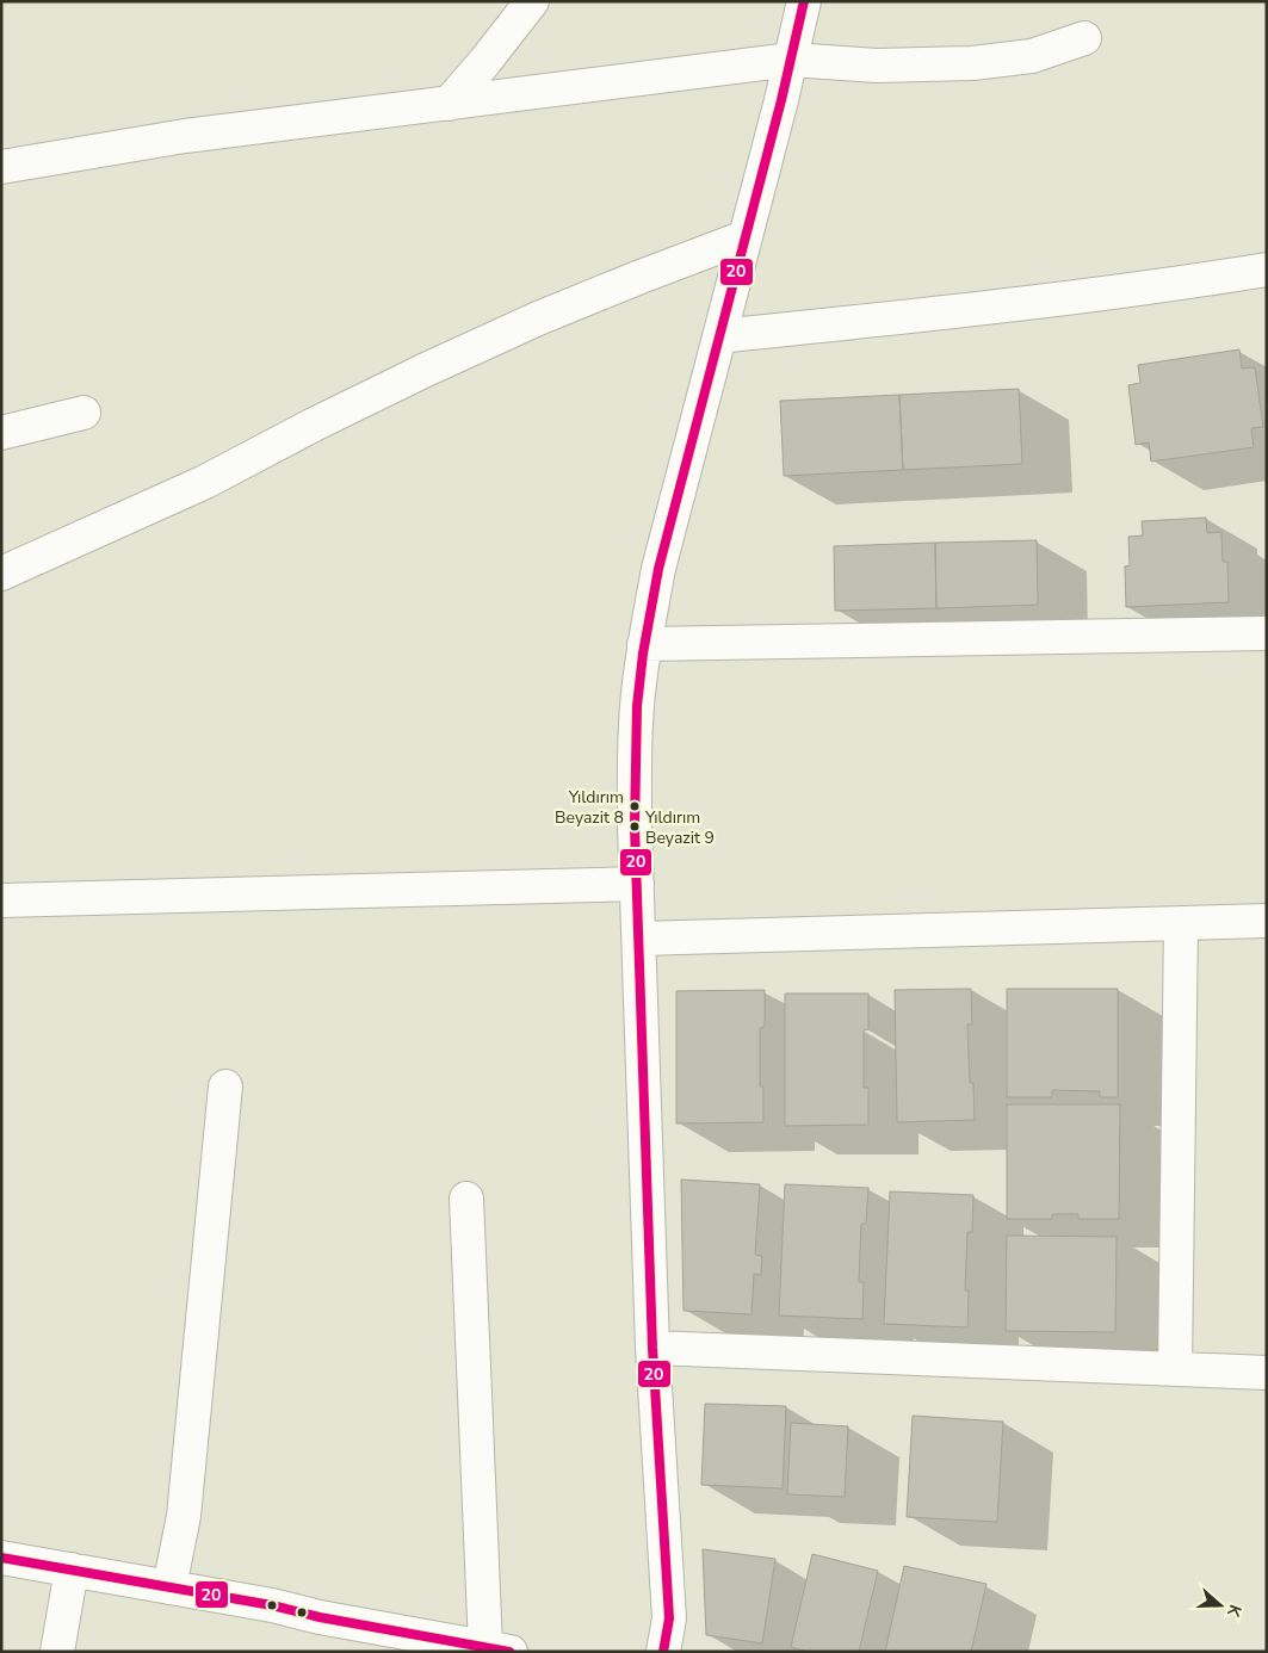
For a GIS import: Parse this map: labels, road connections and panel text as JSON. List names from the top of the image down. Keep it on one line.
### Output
{"places":["Yıldırım Beyazit 8","Yıldırım Beyazit 9"],"lines":["transit line 20"],"north":"right"}
